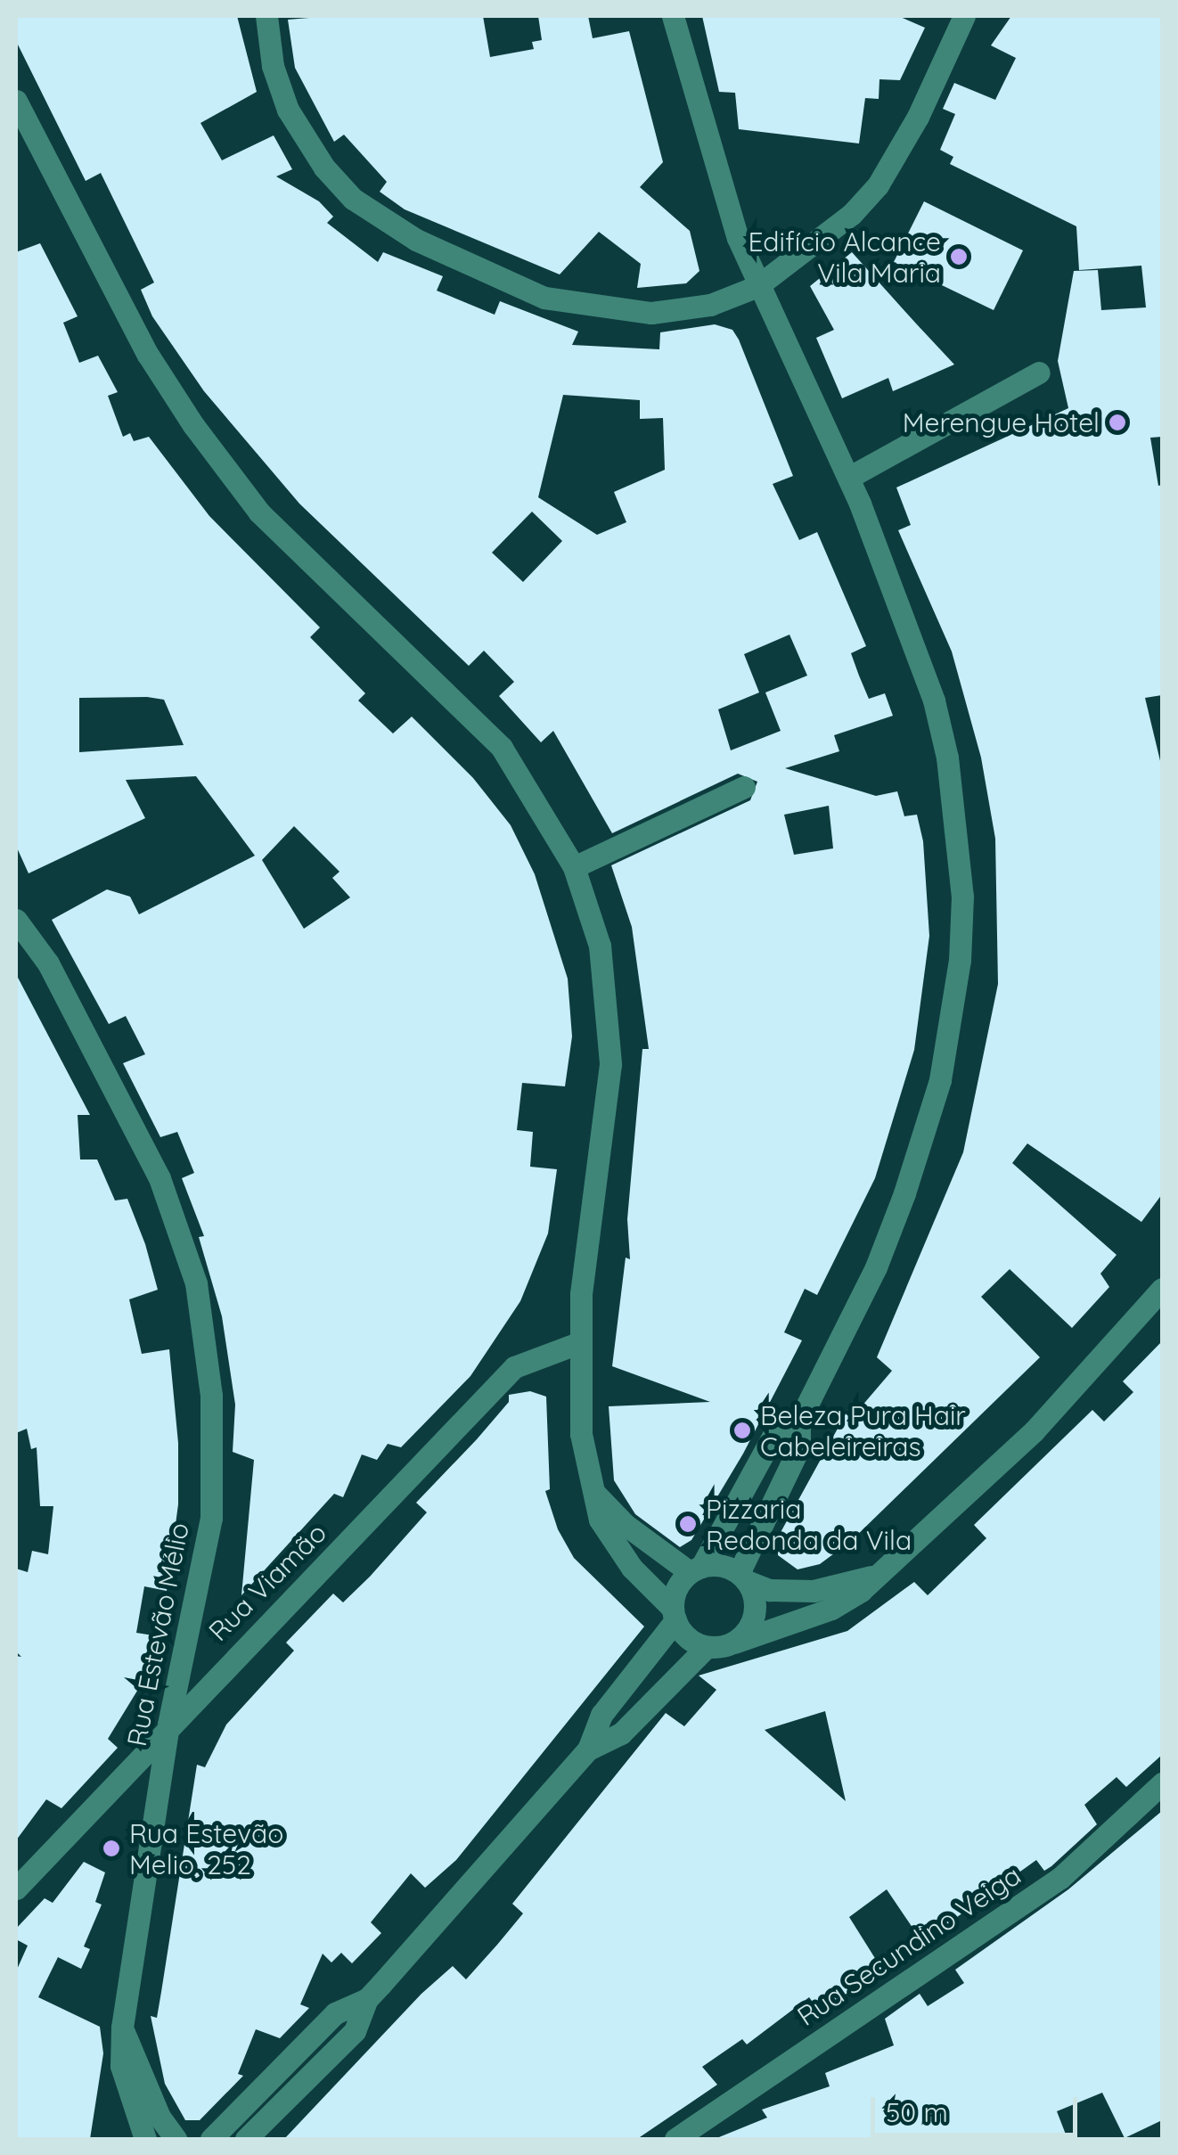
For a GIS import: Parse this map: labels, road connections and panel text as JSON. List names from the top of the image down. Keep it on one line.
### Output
{"streets":{"street":["Rua Viamão","Rua Estevão Mélio","Rua Secundino Veiga"]},"crossings":[["Rua Viamão","Rua Estevão Mélio"]],"places":["Edifício Alcance Vila Maria","Merengue Hotel","Beleza Pura Hair Cabeleireiras","Pizzaria Redonda da Vila","Rua Estevão Melio, 252"],"scale_bar":"50 m"}
